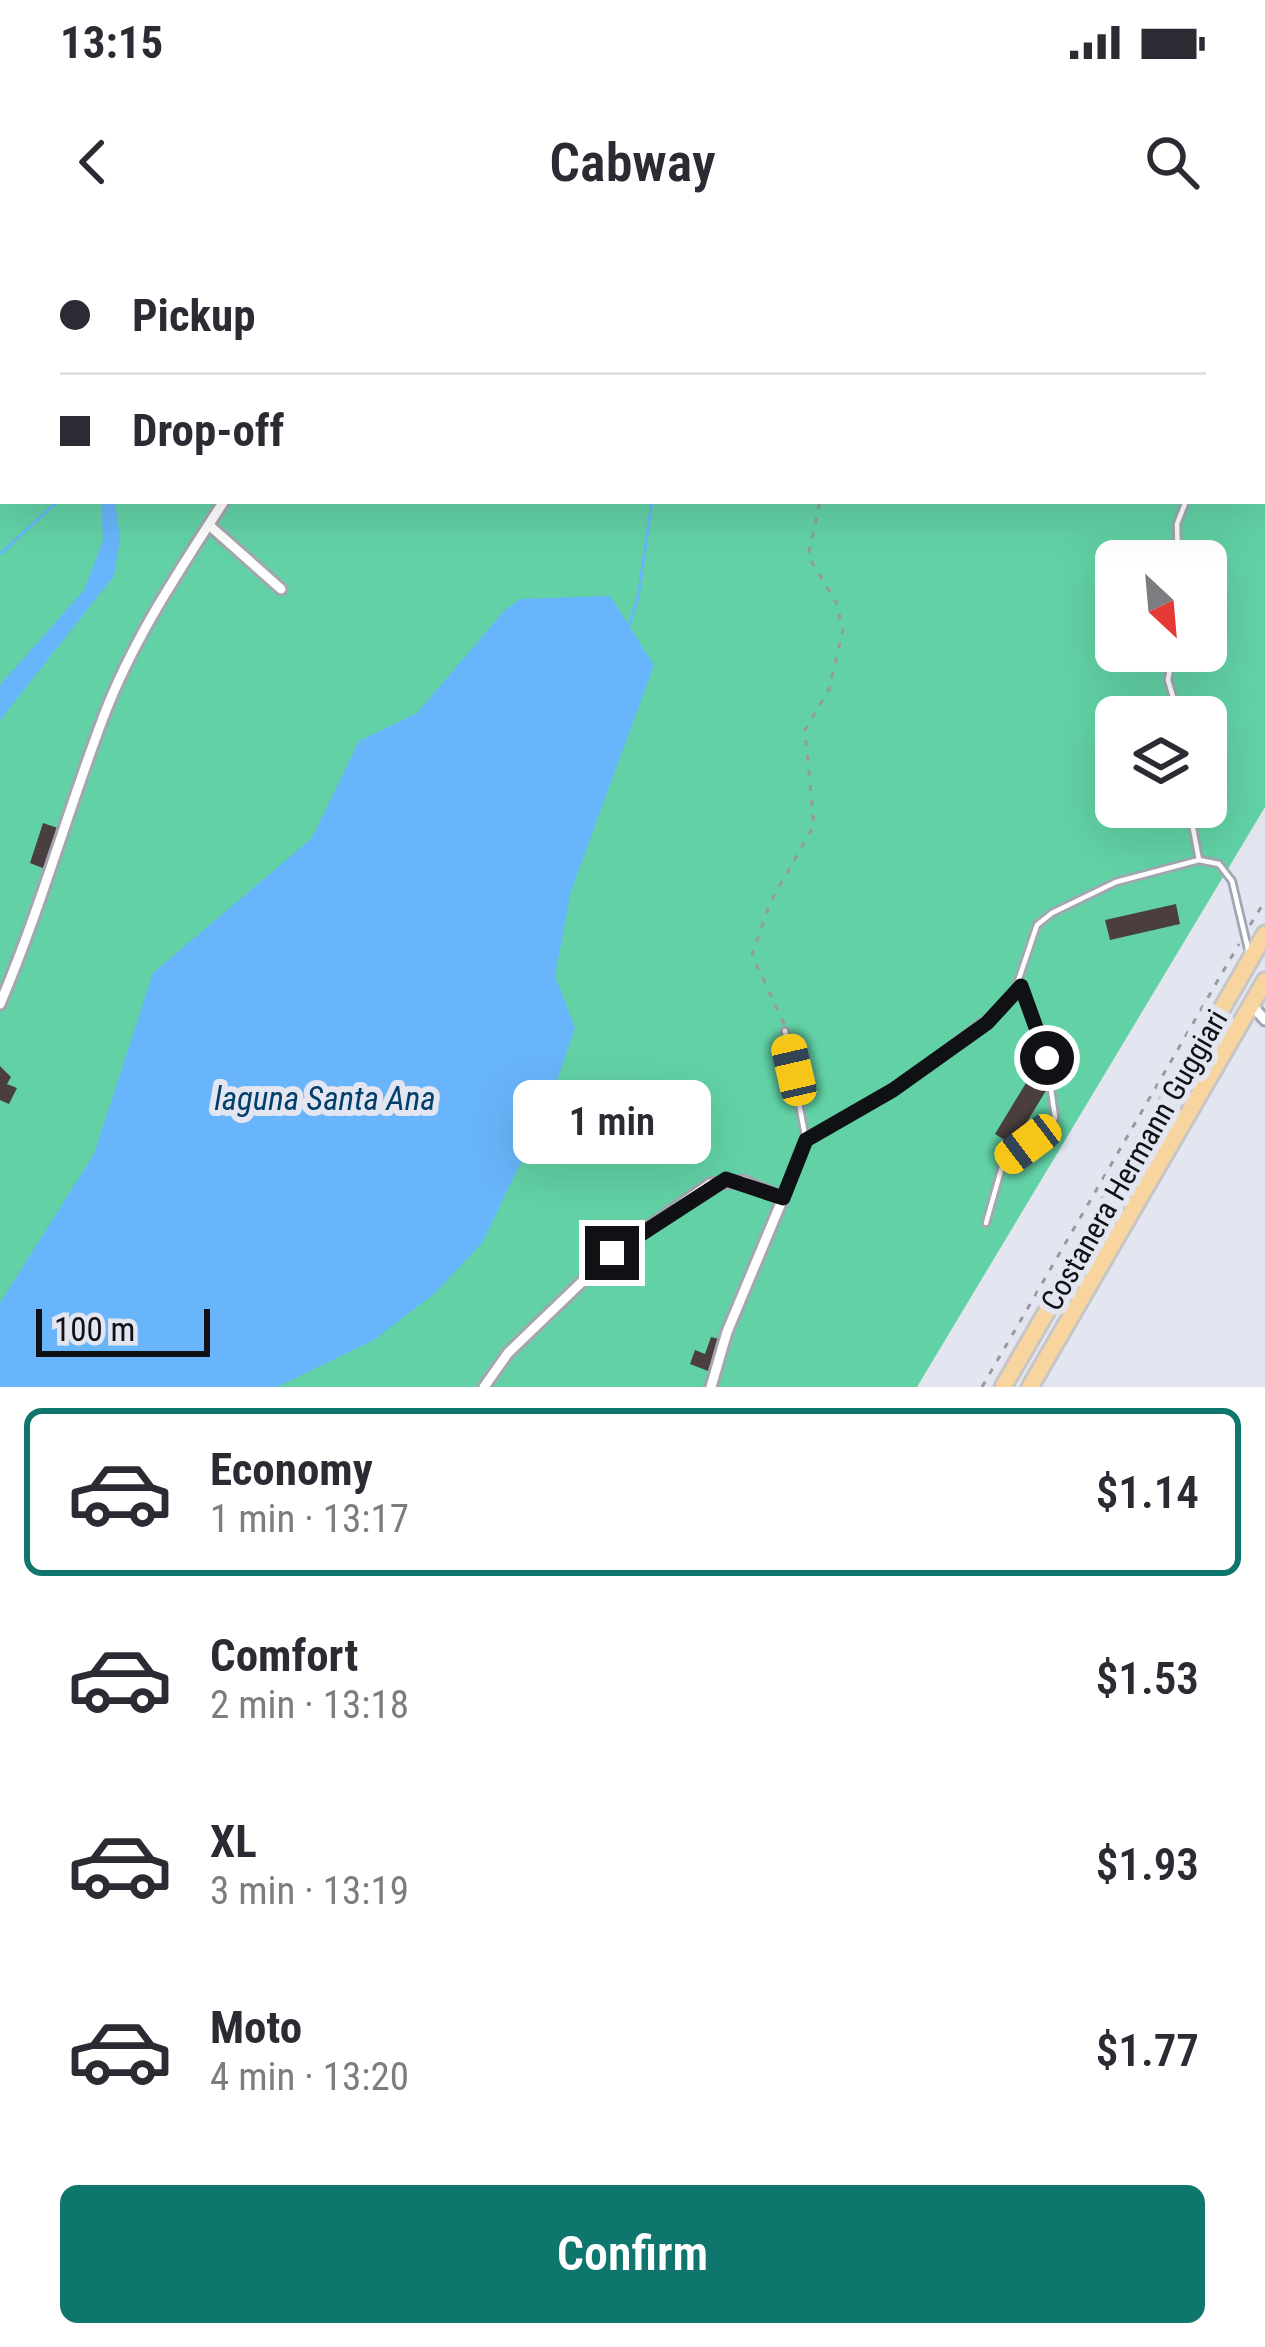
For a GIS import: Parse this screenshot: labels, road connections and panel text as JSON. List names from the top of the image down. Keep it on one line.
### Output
{"streets":{"highway":["Costanera Hermann Guggiari"]},"water":["laguna Santa Ana"],"scale_bar":"100 m","north":"bottom right","page":{"status":"13:15","header":"Cabway","banner":["Pickup","Drop-off"],"bubble":"1 min","scale":"100 m","list":[{"name":"Economy","note":"1 min · 13:17","value":"$1.14"},{"name":"Comfort","note":"2 min · 13:18","value":"$1.53"},{"name":"XL","note":"3 min · 13:19","value":"$1.93"},{"name":"Moto","note":"4 min · 13:20","value":"$1.77"}],"buttons":"Confirm"}}
